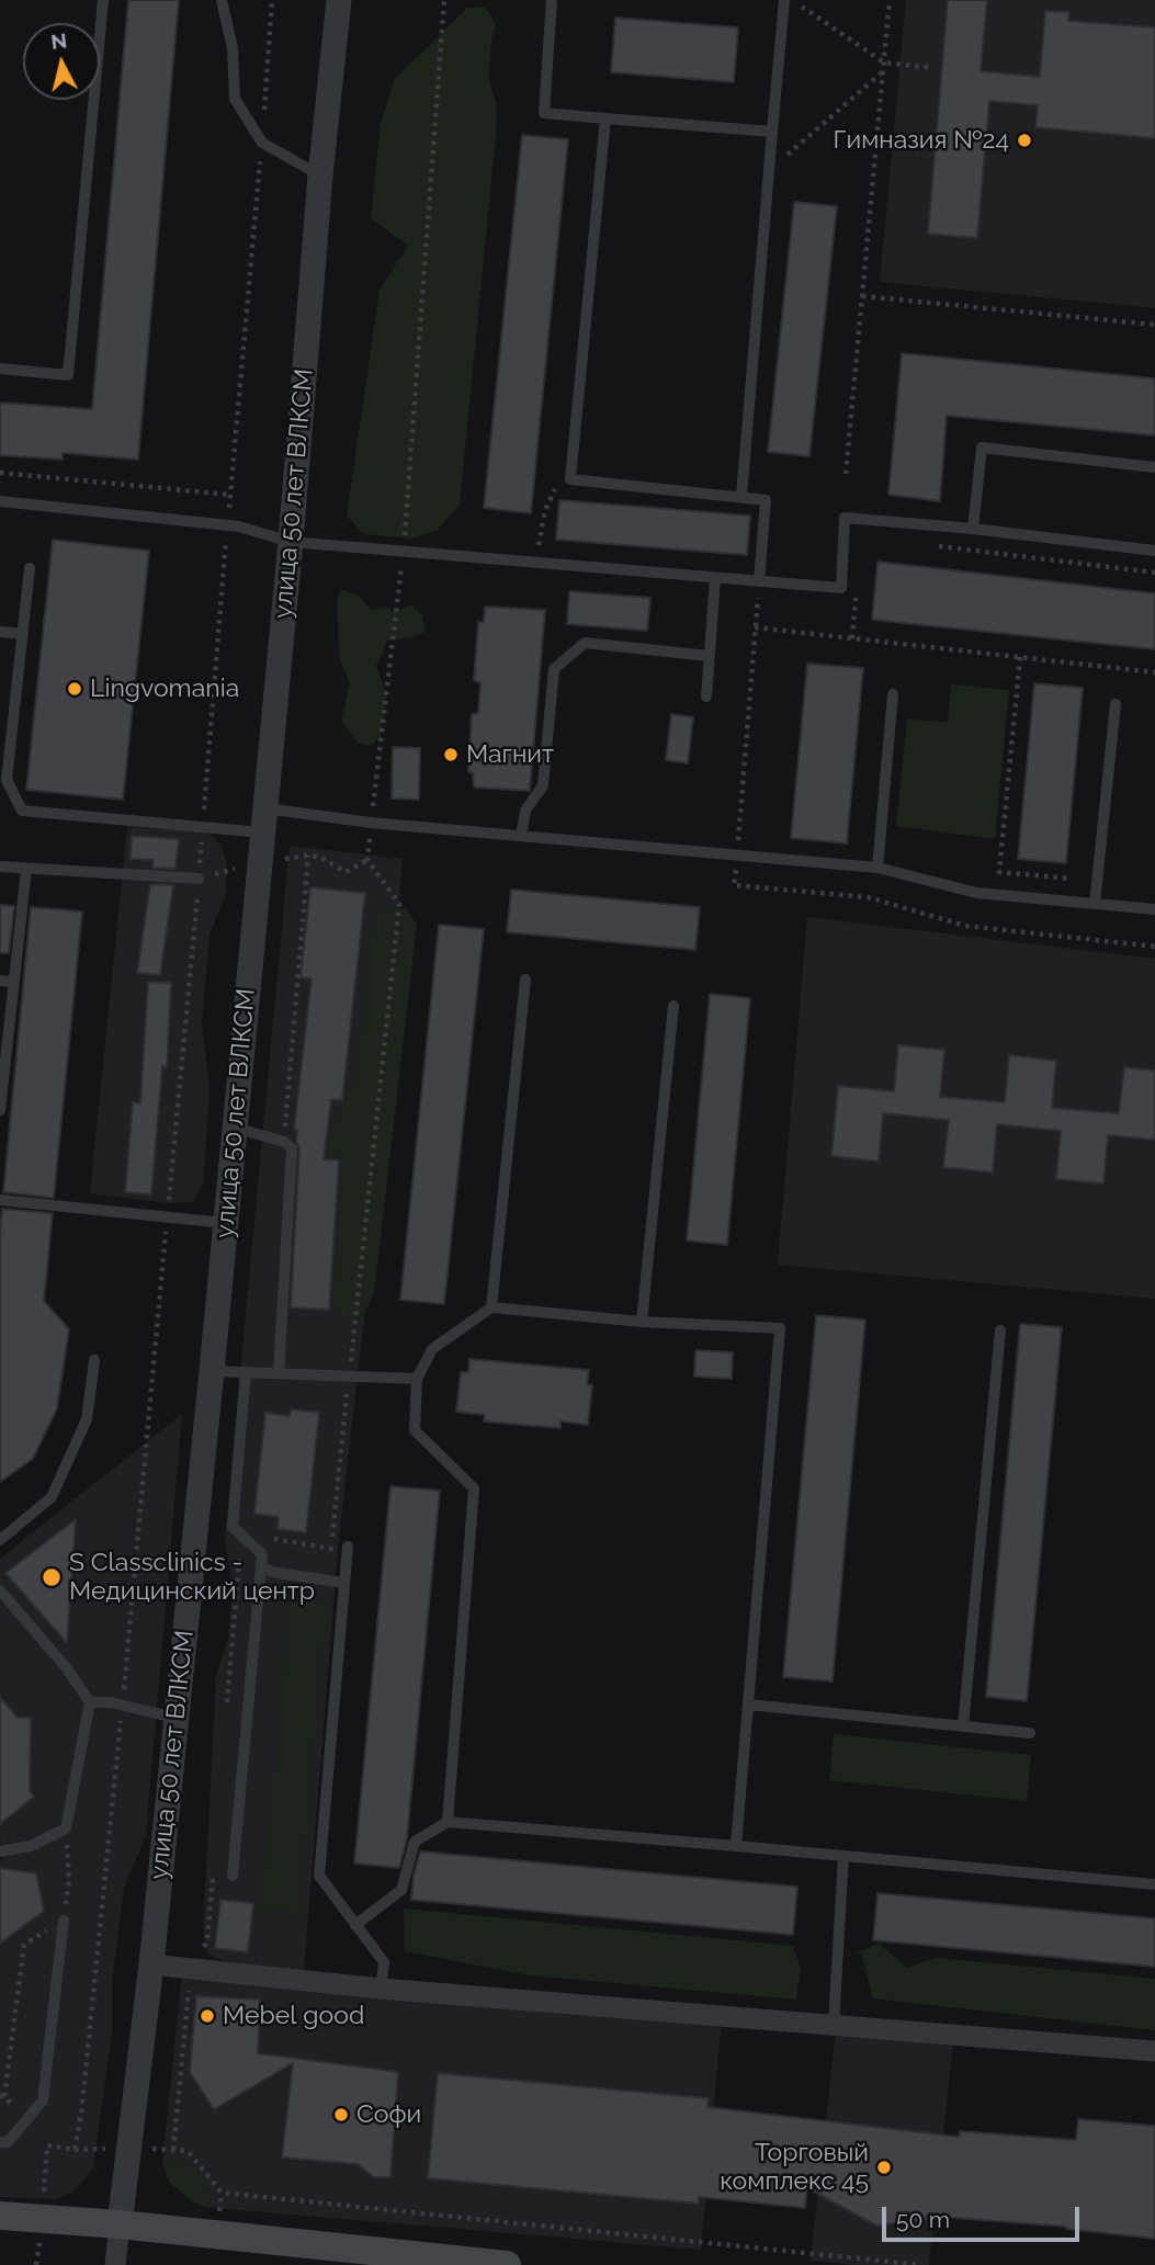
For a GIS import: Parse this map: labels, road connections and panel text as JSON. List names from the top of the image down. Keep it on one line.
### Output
{"streets":{"street":["улица 50 лет ВЛКСМ"]},"places":["Гимназия №24","Lingvomania","Магнит","S Classclinics - Медицинский центр","Mebel good","Софи","Торговый комплекс 45"],"scale_bar":"50 m","north":"top"}
